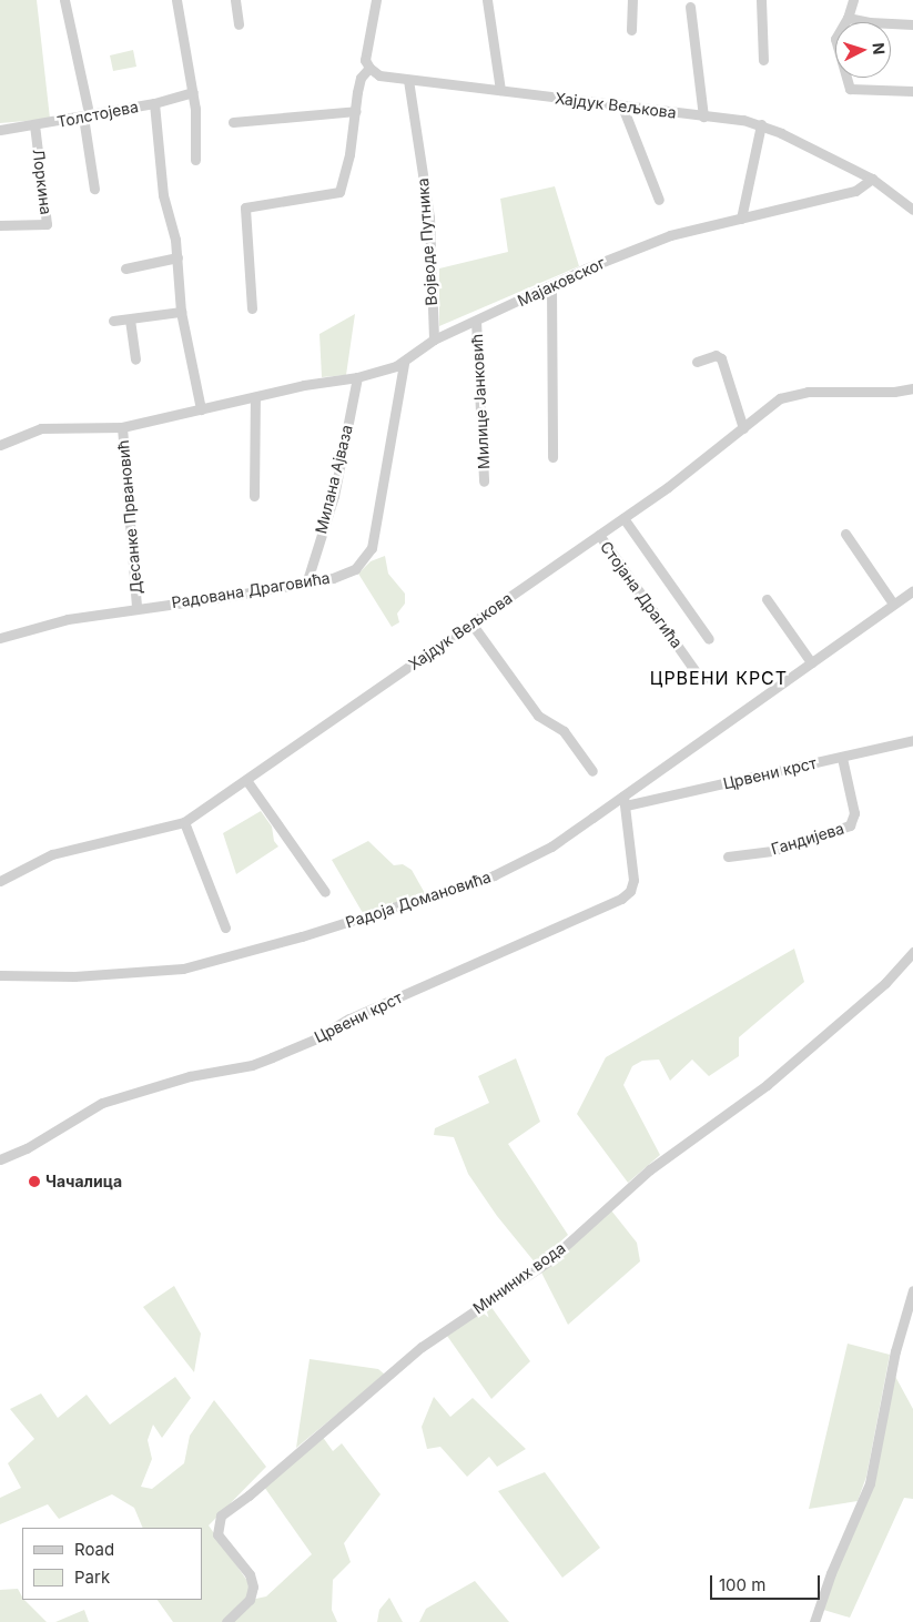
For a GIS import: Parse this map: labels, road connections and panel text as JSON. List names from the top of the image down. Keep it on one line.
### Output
{"streets":{"street":["Хајдук Вељкова","Толстојева","Лоркина","Војводе Путника","Мајаковског","Милице Јанковић","Милана Ајваза","Десанке Првановић","Радована Драговића","Стојана Драгића","Црвени крст","Гандијева","Радоја Домановића","Мининих вода"]},"crossings":[["Хајдук Вељкова","Војводе Путника"],["Хајдук Вељкова","Мајаковског"],["Хајдук Вељкова","Стојана Драгића"],["Толстојева","Лоркина"],["Војводе Путника","Мајаковског"],["Мајаковског","Милице Јанковић"],["Мајаковског","Милана Ајваза"],["Мајаковског","Десанке Првановић"],["Мајаковског","Радована Драговића"],["Милана Ајваза","Радована Драговића"],["Десанке Првановић","Радована Драговића"],["Црвени крст","Гандијева"],["Црвени крст","Радоја Домановића"]],"districts":["ЦРВЕНИ КРСТ"],"places":["Чачалица"],"legend":["Road","Park"],"scale_bar":"100 m","north":"right"}
